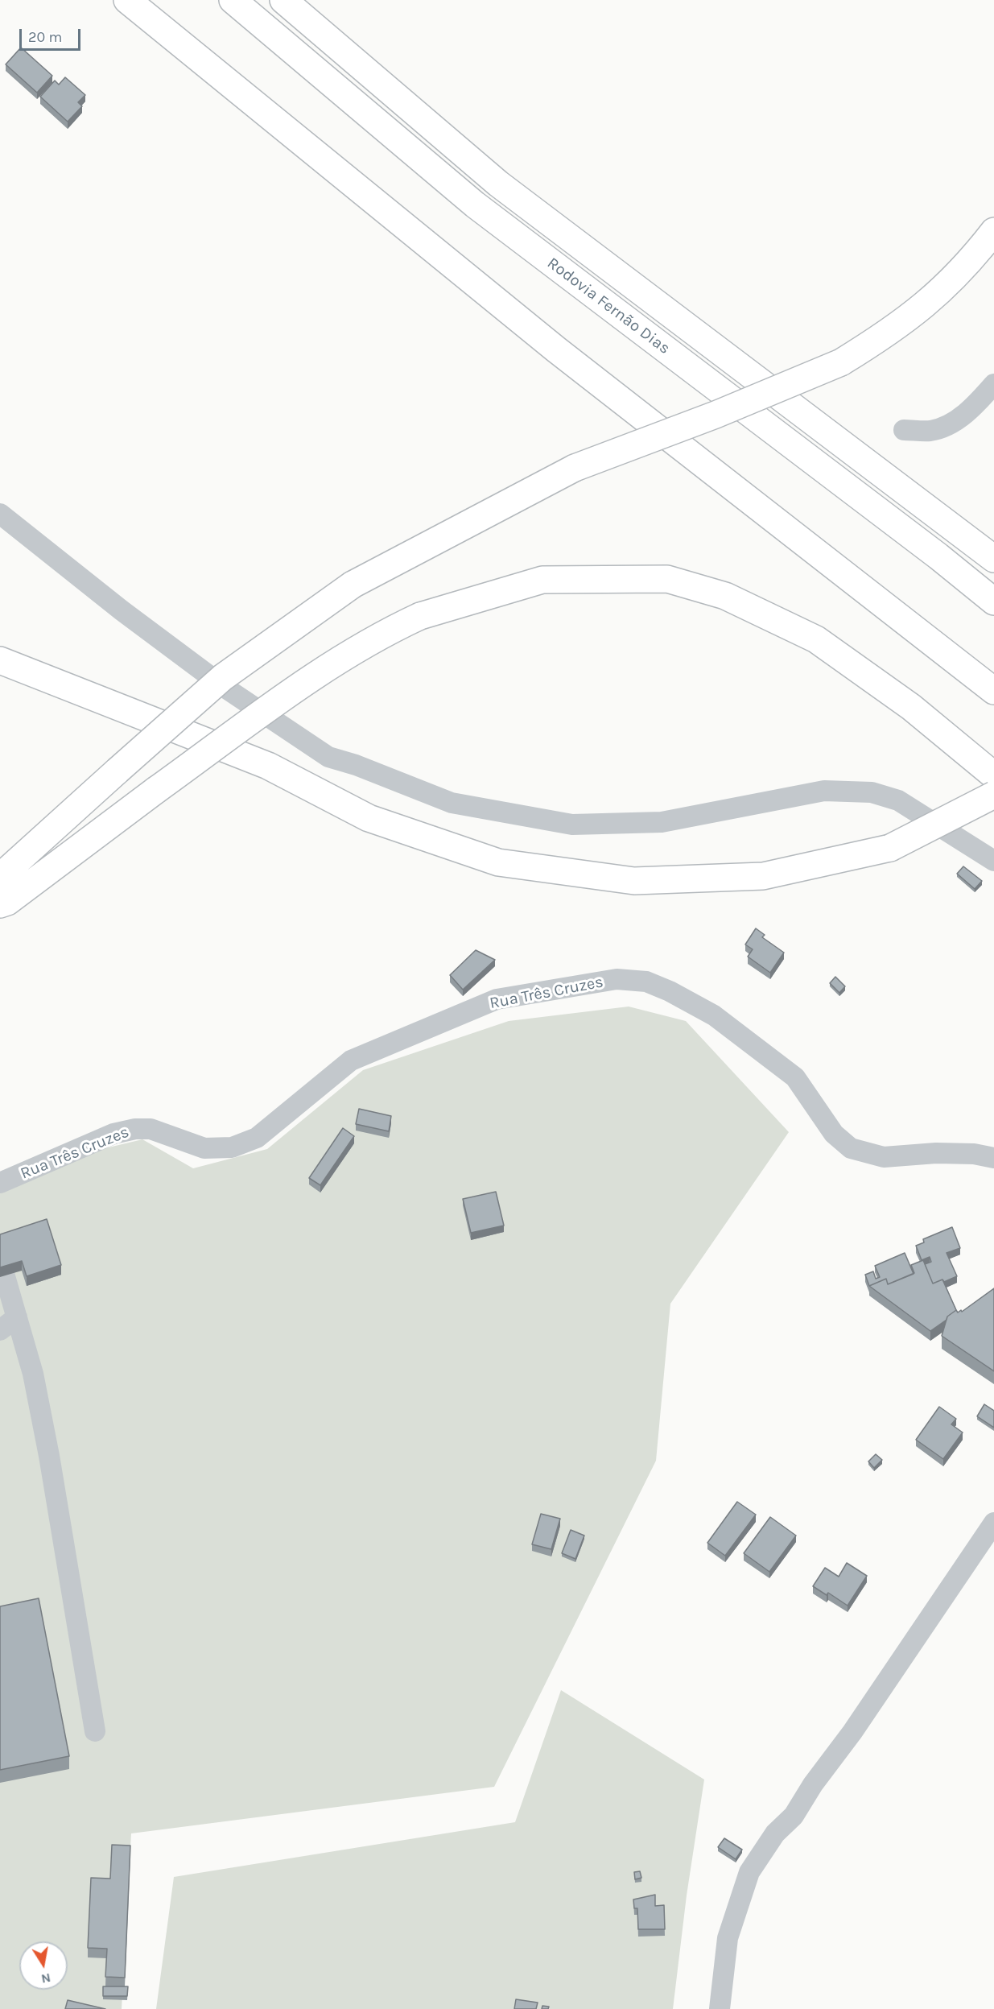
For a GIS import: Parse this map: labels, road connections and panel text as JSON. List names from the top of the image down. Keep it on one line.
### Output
{"streets":{"highway":["Rodovia Fernão Dias"],"street":["Rua Três Cruzes"]},"scale_bar":"20 m","north":"bottom"}
